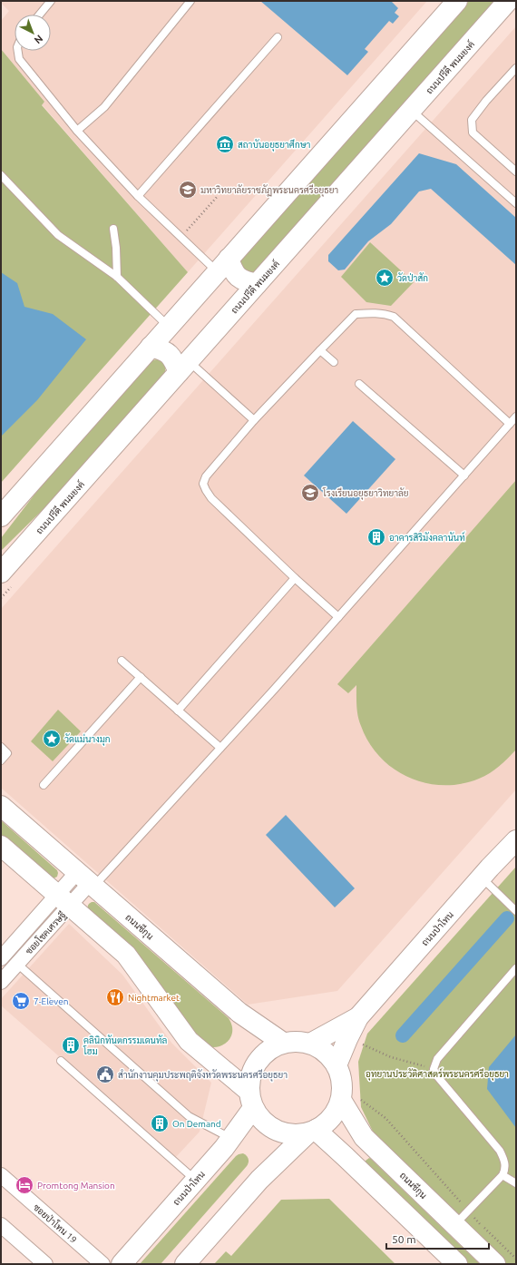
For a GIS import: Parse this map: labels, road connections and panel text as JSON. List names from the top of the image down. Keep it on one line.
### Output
{"streets":{"main road":["ถนนปรีดี พนมยงค์","ถนนชีกุน","ถนนป่าโทน"],"street":["ซอยโชคเศรษฐี","ซอยป่าโทน 19"]},"crossings":[["ถนนชีกุน","ถนนป่าโทน"],["ถนนชีกุน","ซอยโชคเศรษฐี"]],"parks":["อุทยานประวัติศาสตร์พระนครศรีอยุธยา"],"places":{"museum":["สถาบันอยุธยาศึกษา"],"school or university":["มหาวิทยาลัยราชภัฏพระนครศรีอยุธยา","โรงเรียนอยุธยาวิทยาลัย"],"place":["วัดป่าสัก","วัดแม่นางมุก"],"building":["อาคารสิริมังคลานันท์","คลินิกทันตกรรมเดนทัล โฮม","On Demand"],"restaurant":["Nightmarket"],"supermarket":["7-Eleven"],"public building":["สำนักงานคุมประพฤติจังหวัดพระนครศรีอยุธยา"],"hotel":["Promtong Mansion"]},"scale_bar":"50 m","north":"bottom right"}
